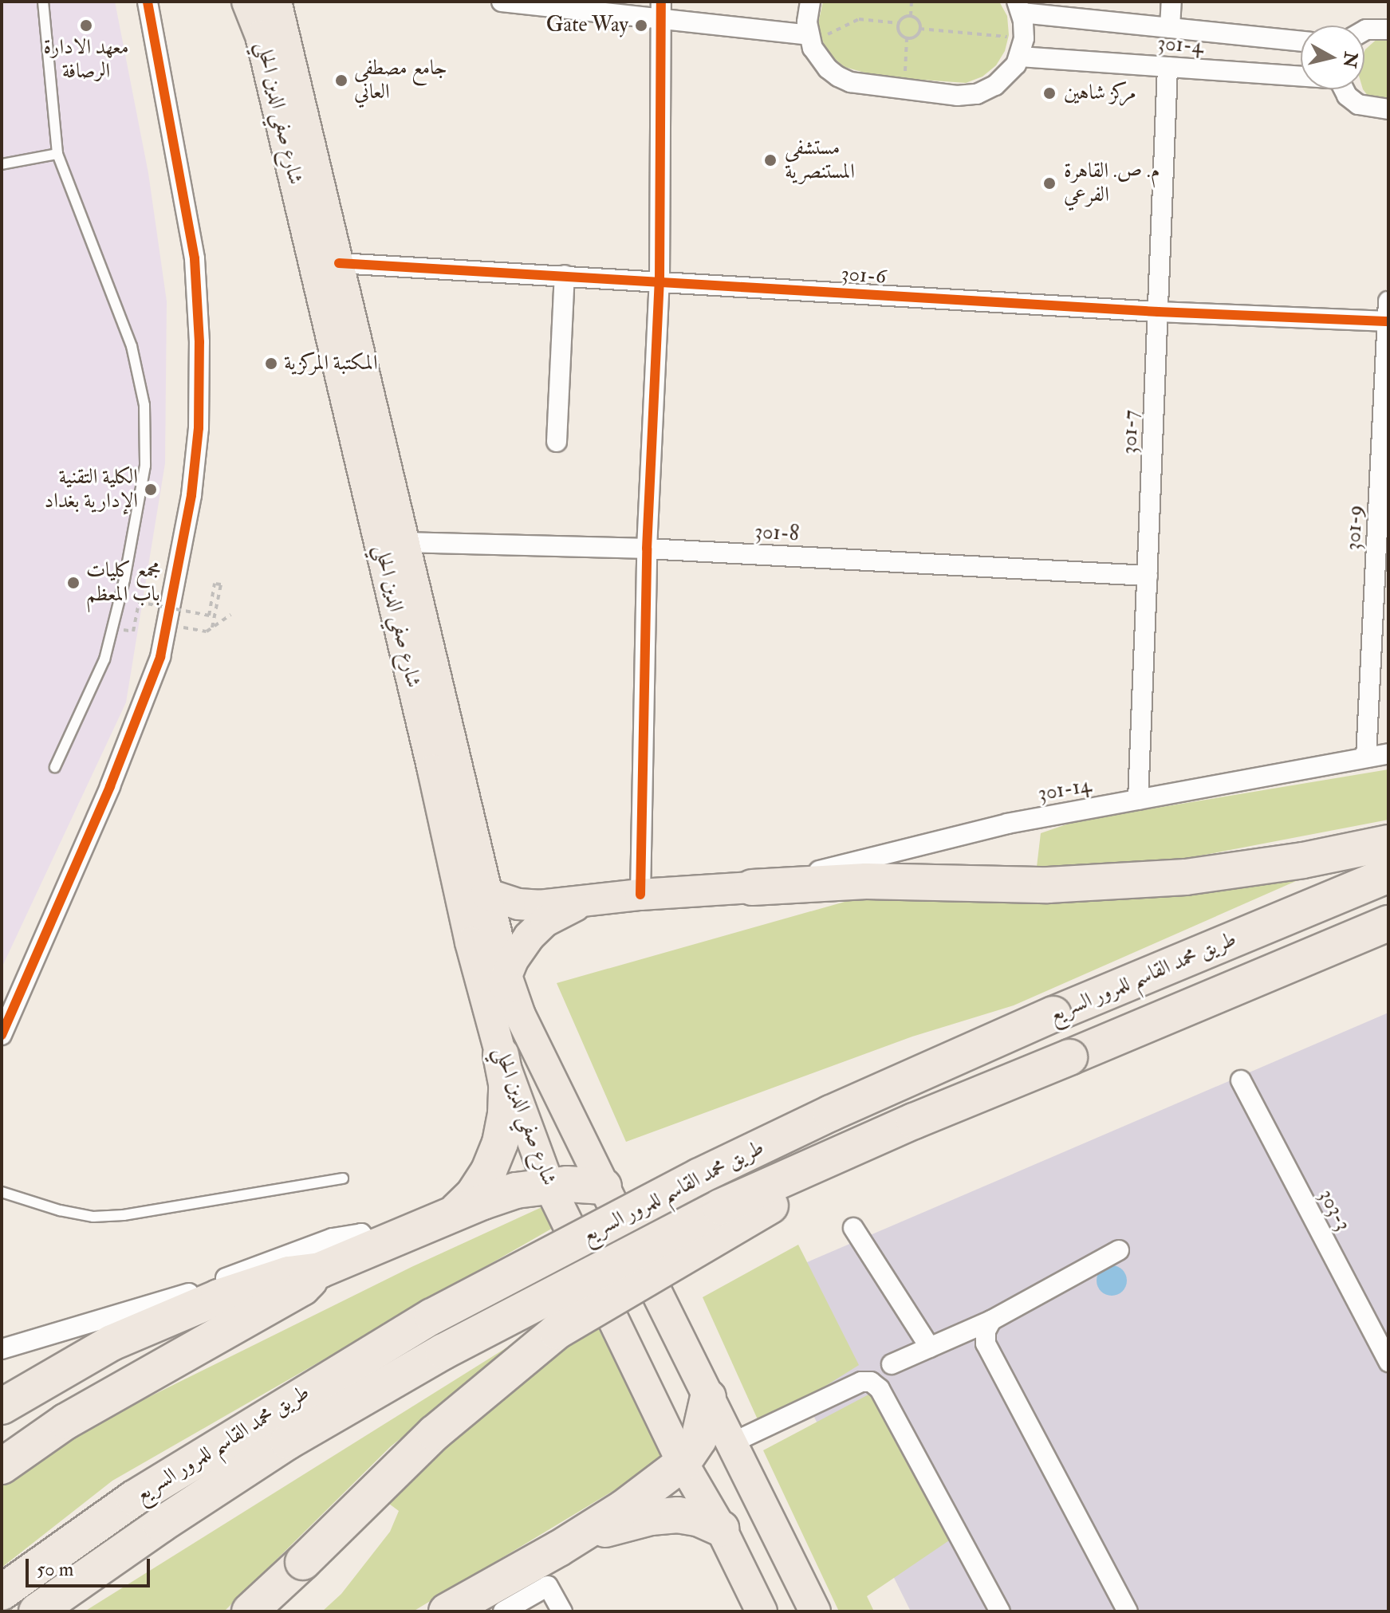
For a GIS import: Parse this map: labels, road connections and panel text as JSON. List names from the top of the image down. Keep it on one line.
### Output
{"streets":{"highway":["طريق محمد القاسم للمرور السريع"],"main road":["شارع صفي الدين الحلي"],"street":["301-4","301-6","301-7","301-9","301-8","301-14","303-3"]},"crossings":[["301-4","301-7"],["شارع صفي الدين الحلي","301-6"],["شارع صفي الدين الحلي","301-8"],["301-6","301-7"],["301-6","301-9"],["301-7","301-8"],["301-7","301-14"],["301-9","301-14"]],"places":["معهد الادارة الرصافة","Gate Way","جامع مصطفى العاني","مركز شاهين","مستشفى المستنصرية","م. ص. القاهرة الفرعي","المكتبة المركزية","الكلية التقنية الإدارية بغداد","مجمع كليات باب المعظم"],"scale_bar":"50 m","north":"right"}
